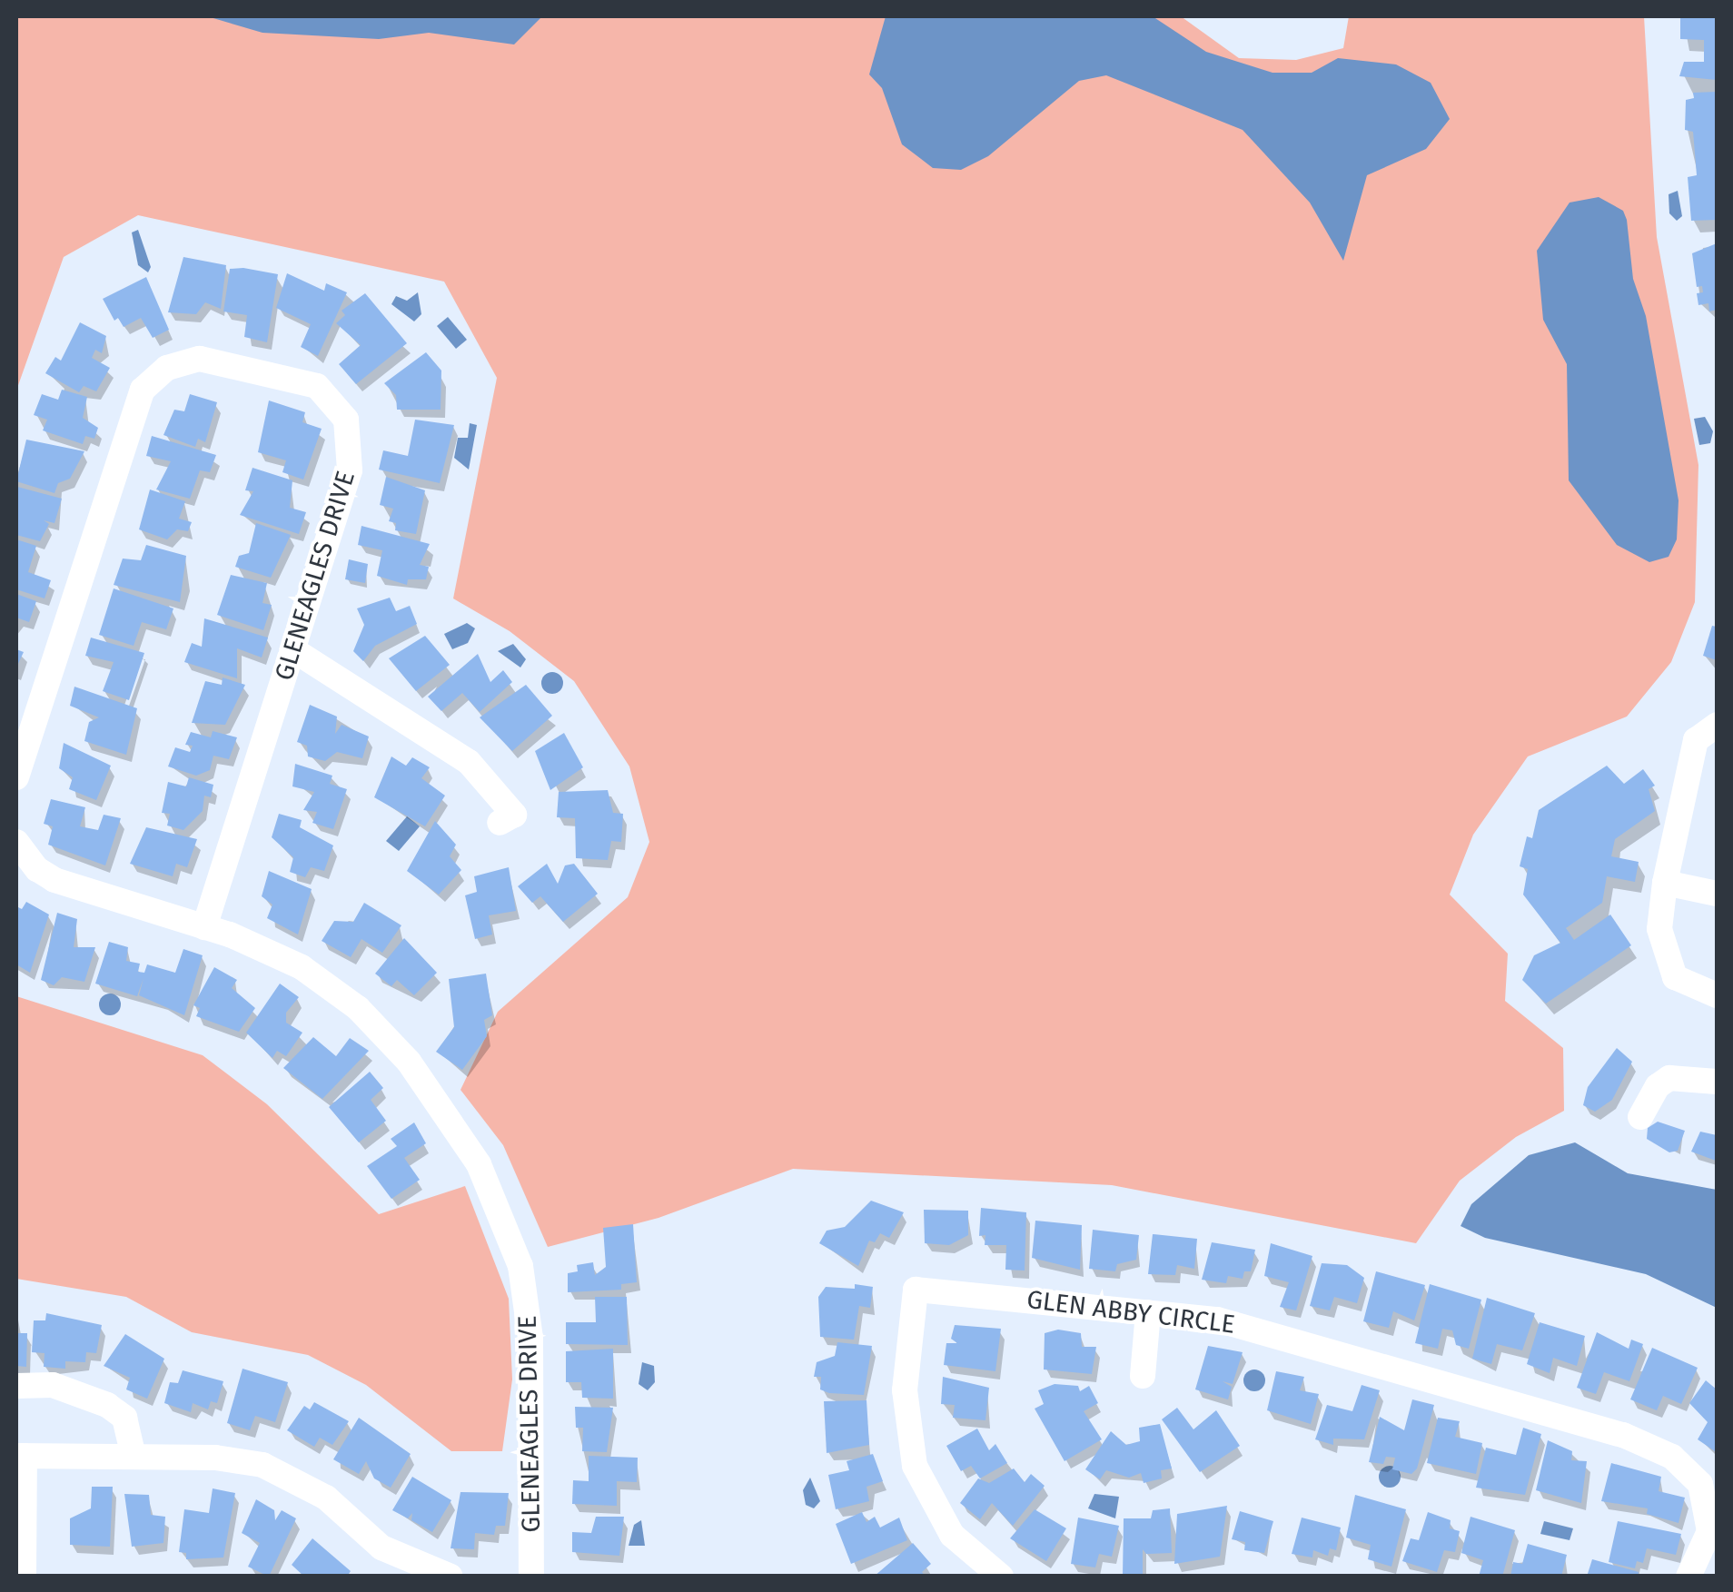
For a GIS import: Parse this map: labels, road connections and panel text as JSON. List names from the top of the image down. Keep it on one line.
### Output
{"streets":{"street":["GLENEAGLES DRIVE","GLEN ABBY CIRCLE"]}}
